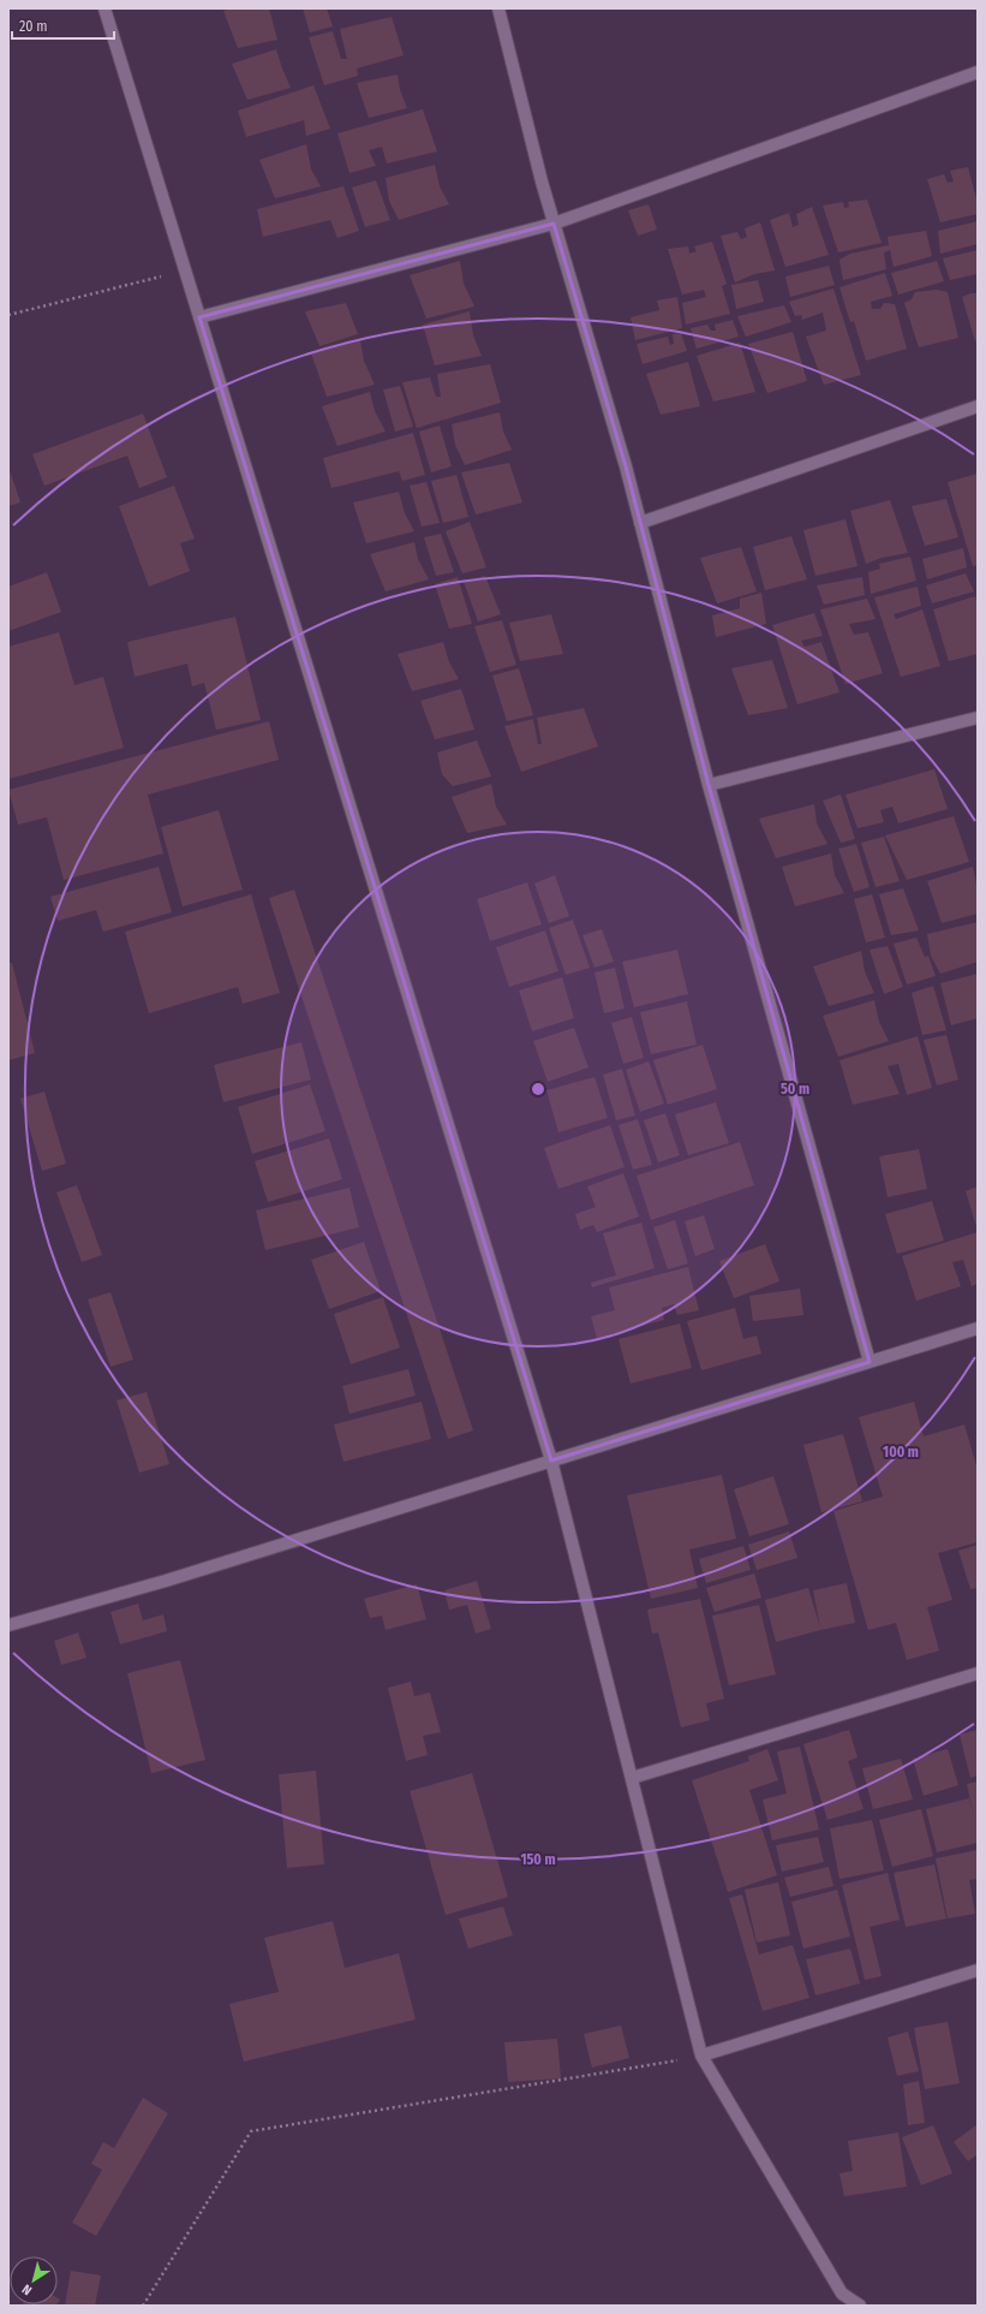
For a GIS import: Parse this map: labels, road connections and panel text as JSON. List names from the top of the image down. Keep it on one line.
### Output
{"scale_bar":"20 m","north":"bottom left","rings":["50 m","100 m","150 m"]}
